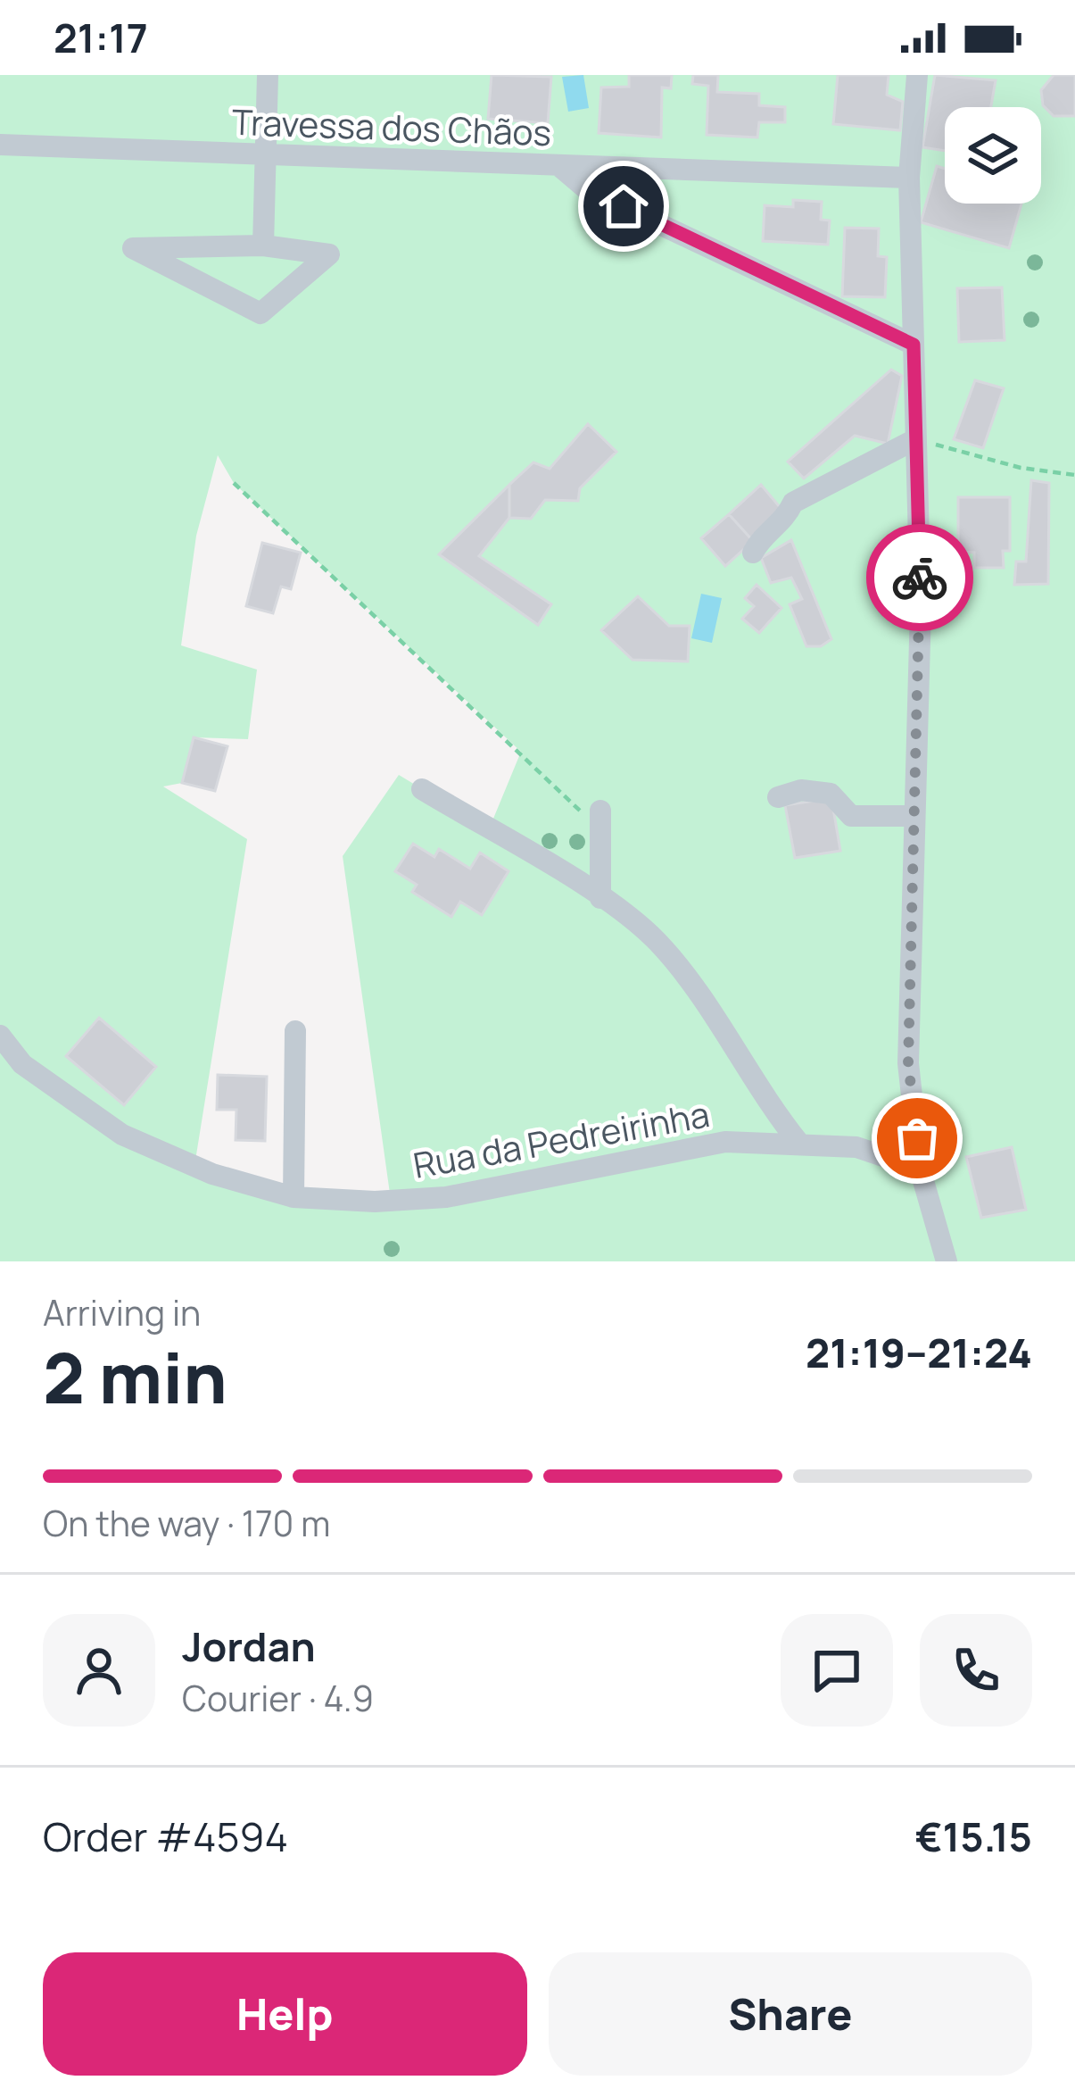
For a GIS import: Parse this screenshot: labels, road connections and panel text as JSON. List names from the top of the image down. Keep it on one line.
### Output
{"streets":{"street":["Travessa dos Chãos","Rua da Pedreirinha"]},"page":{"status":"21:17","heading":["2 min","Arriving in","21:19–21:24"],"panel":["Jordan","Courier · 4.9","Order #4594","€15.15"],"bar":"On the way · 170 m","buttons":["Help","Share"]}}
